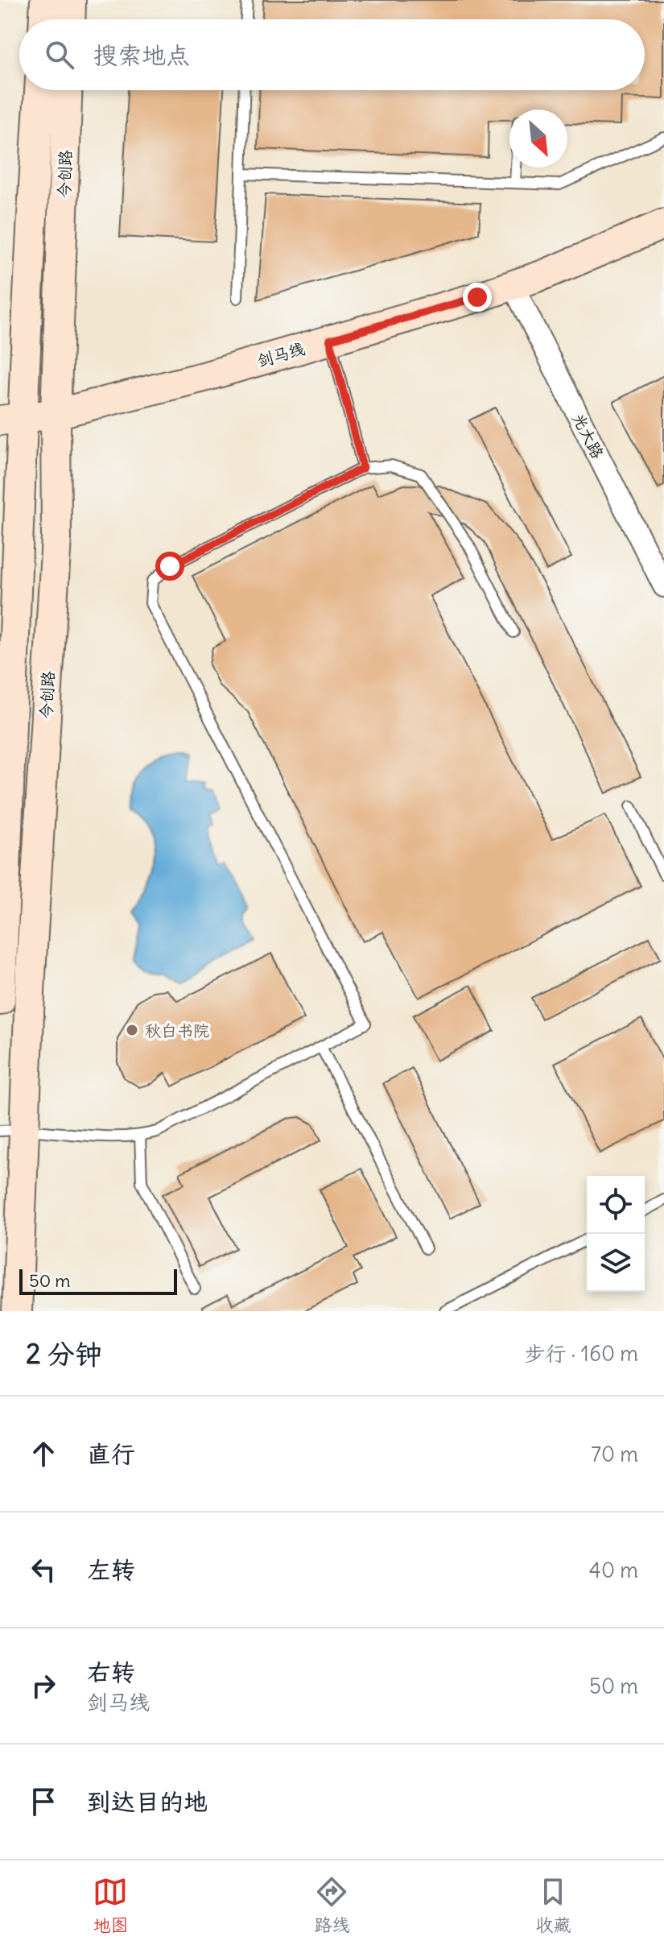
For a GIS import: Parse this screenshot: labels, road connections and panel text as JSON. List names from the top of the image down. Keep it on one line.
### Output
{"streets":{"main road":["今创路","剑马线"],"street":["光大路"]},"crossings":[["今创路","剑马线"],["剑马线","光大路"]],"places":["秋白书院"],"scale_bar":"50 m","north":"bottom right","page":{"search":"搜索地点","scale":"50 m","heading":["2 分钟","步行 · 160 m"],"list":[["直行","70 m"],["左转","40 m"],["右转","剑马线","50 m"],"到达目的地"],"nav":["地图","路线","收藏"]}}
